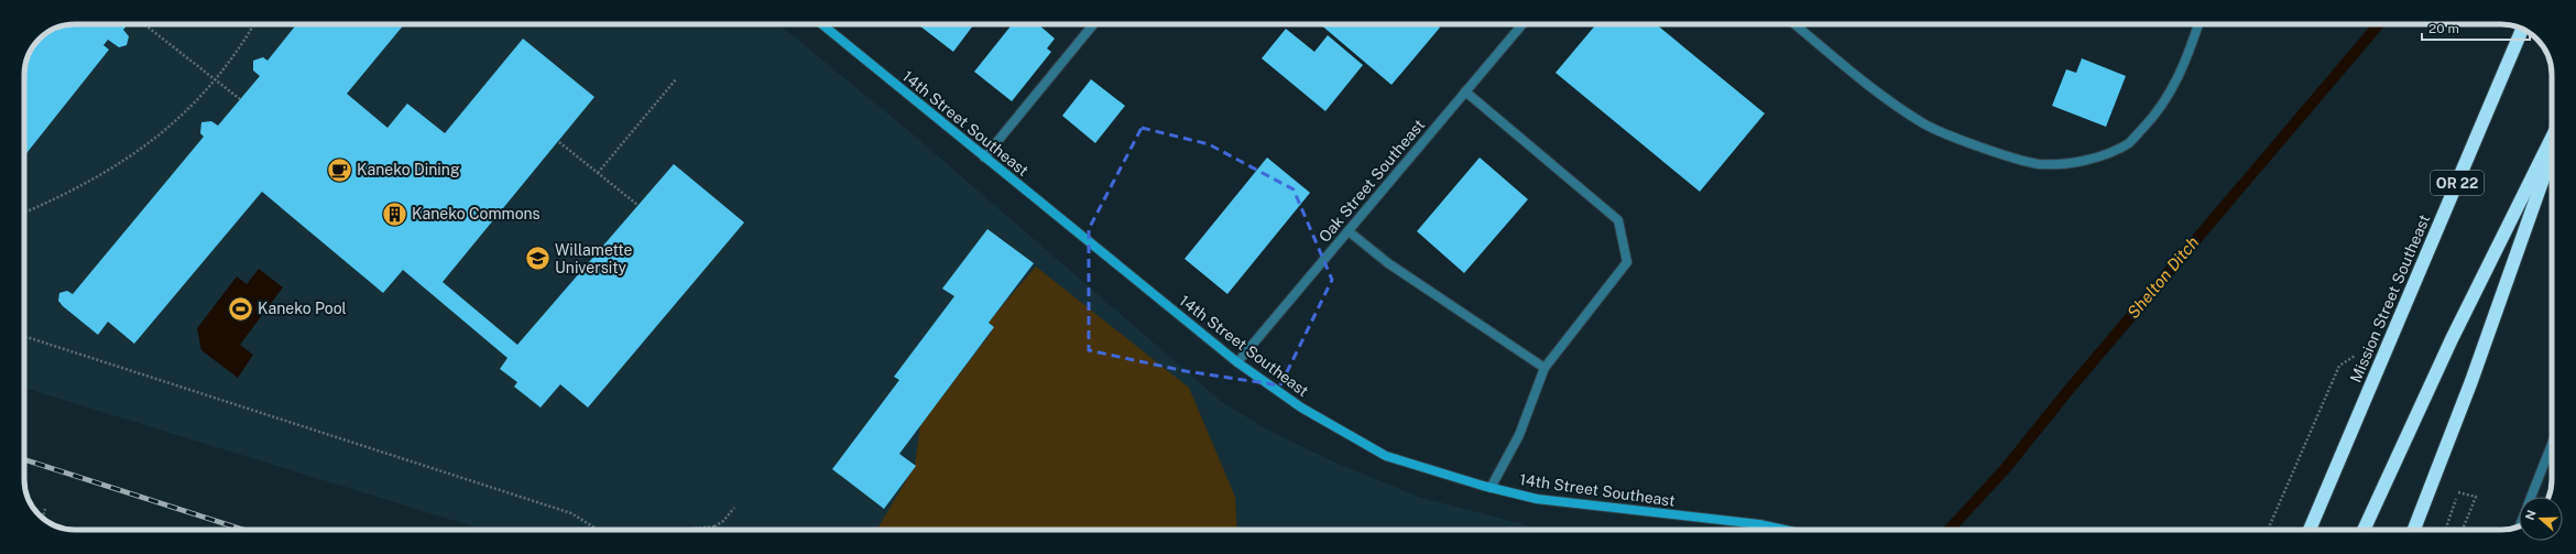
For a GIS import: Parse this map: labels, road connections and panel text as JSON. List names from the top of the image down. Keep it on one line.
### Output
{"streets":{"highway":["OR 22","Mission Street Southeast"],"street":["14th Street Southeast","Oak Street Southeast"]},"crossings":[["14th Street Southeast","Oak Street Southeast"]],"water":["Shelton Ditch"],"places":{"cafe":["Kaneko Dining"],"building":["Kaneko Commons"],"school or university":["Willamette University"],"sports":["Kaneko Pool"]},"scale_bar":"20 m","north":"left"}
